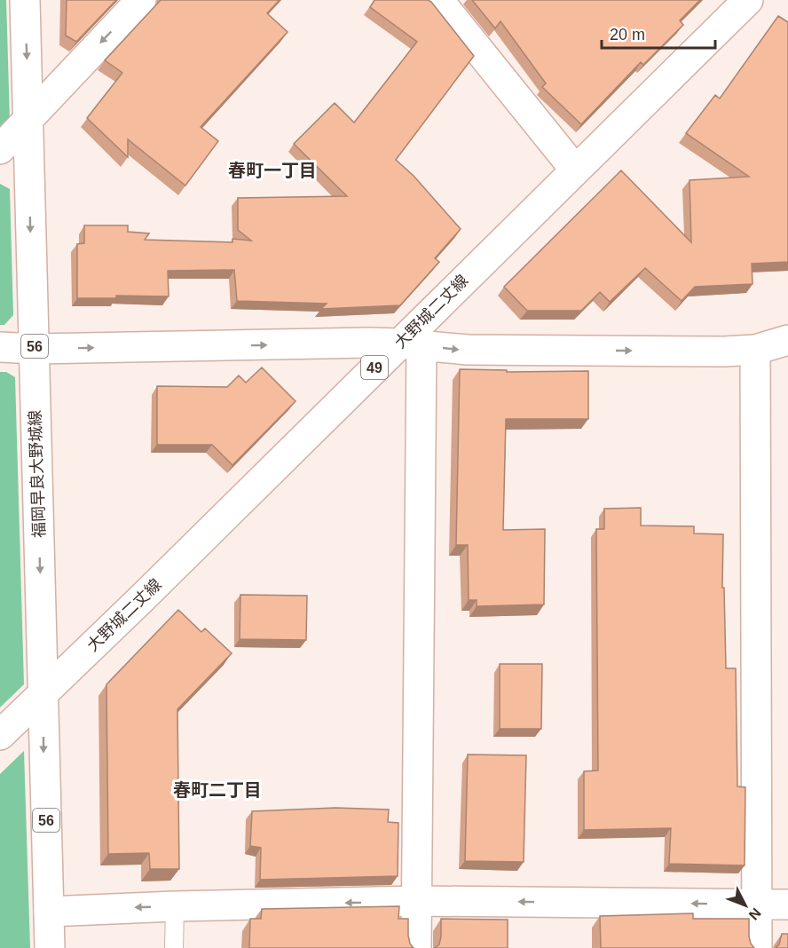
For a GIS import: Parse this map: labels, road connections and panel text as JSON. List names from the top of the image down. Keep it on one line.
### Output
{"streets":{"street":["大野城二丈線","56","49","福岡早良大野城線"]},"crossings":[["大野城二丈線","福岡早良大野城線"]],"one_way":["福岡早良大野城線"],"districts":["春町一丁目","春町二丁目"],"scale_bar":"20 m","north":"bottom right"}
